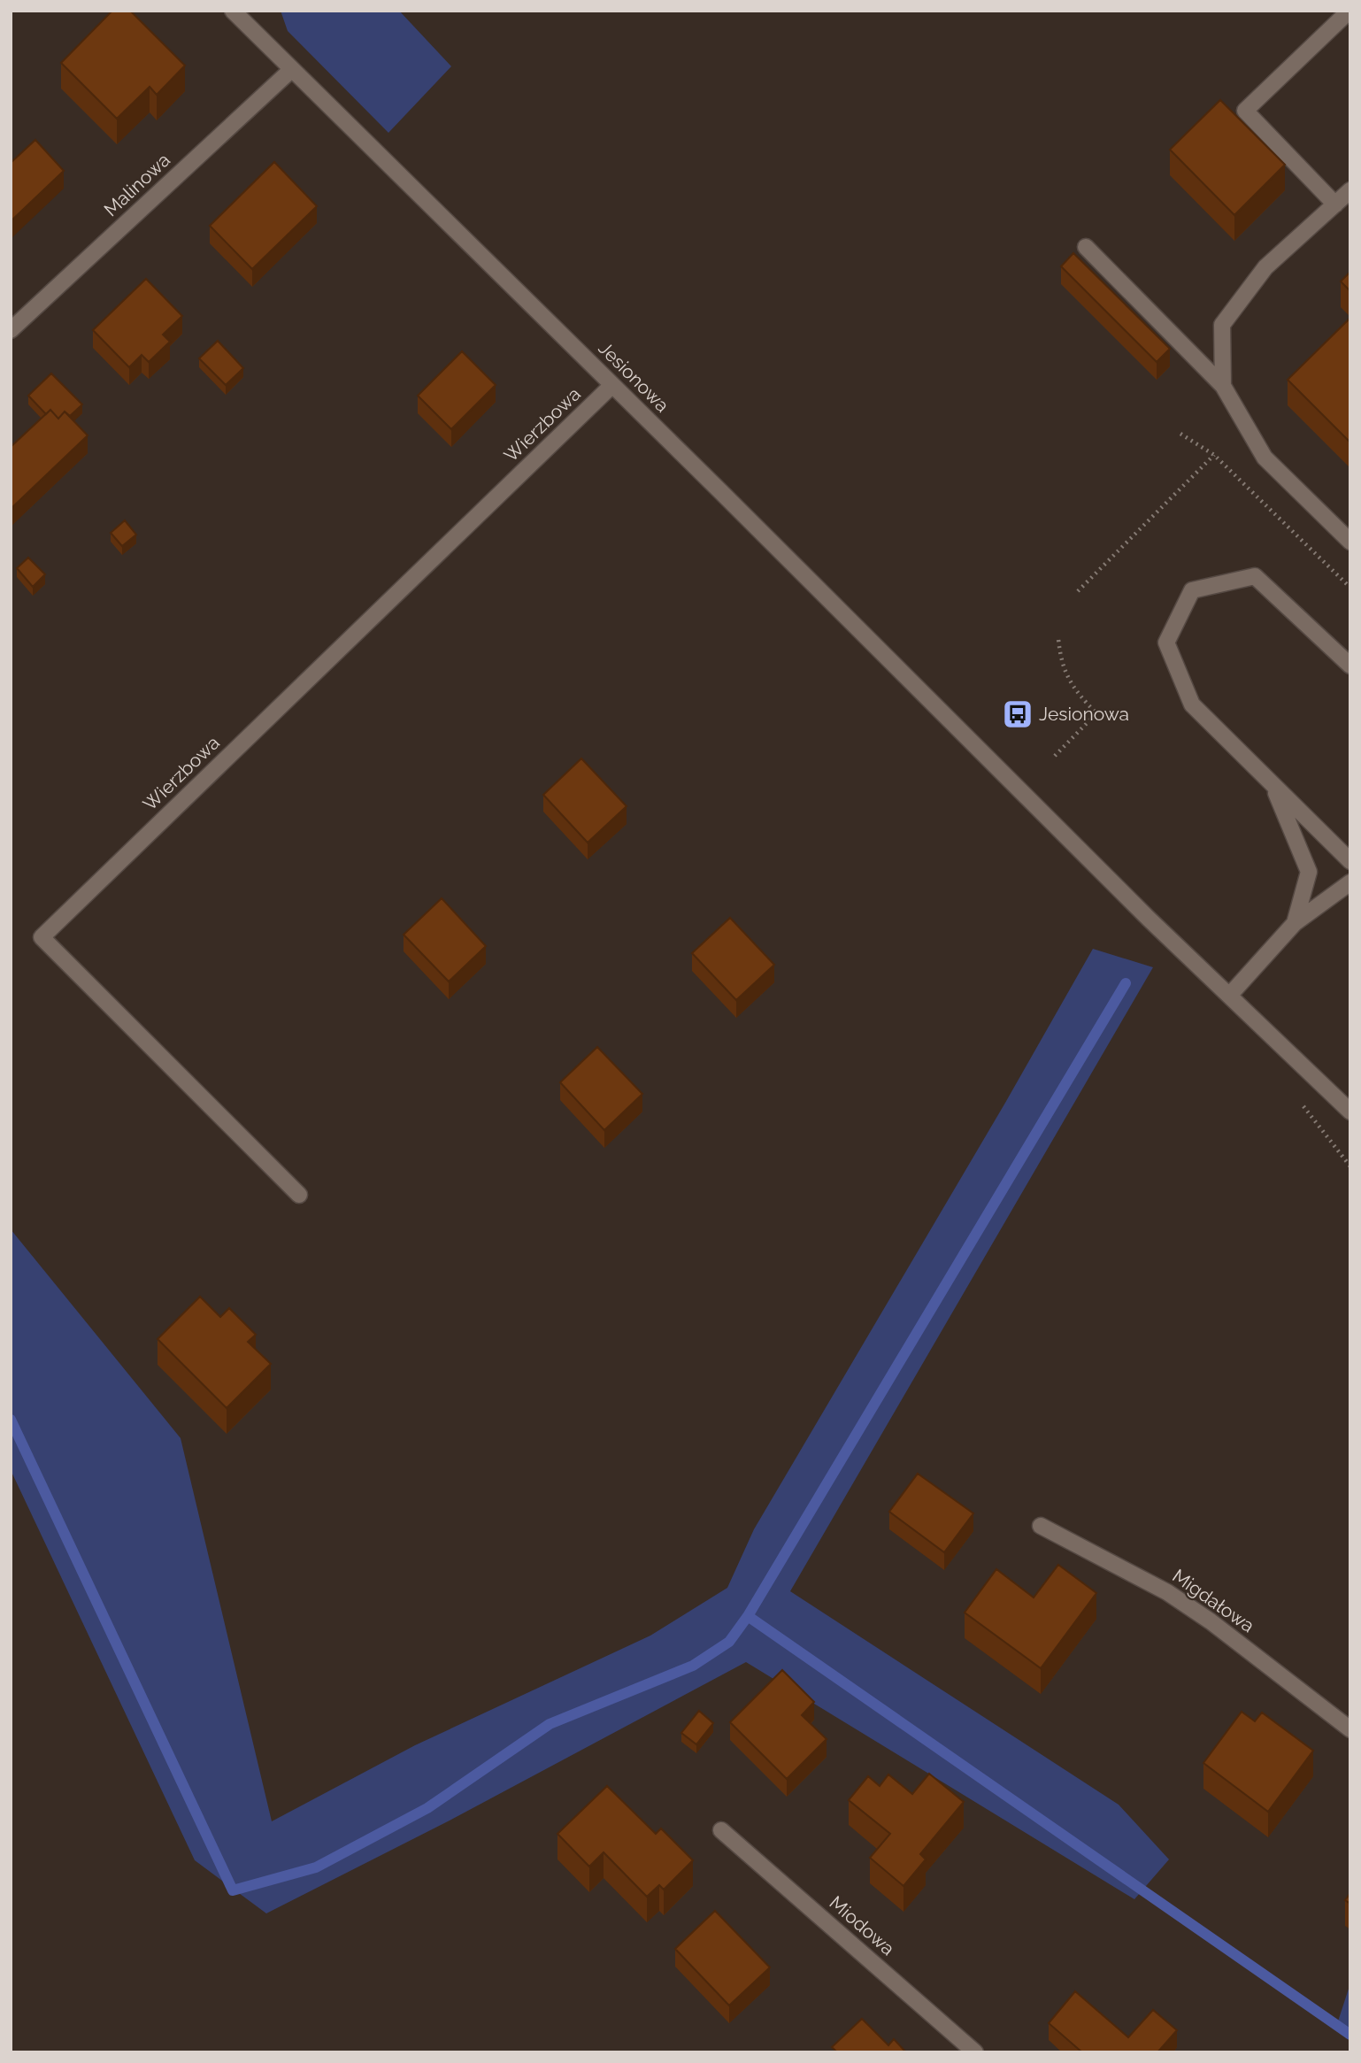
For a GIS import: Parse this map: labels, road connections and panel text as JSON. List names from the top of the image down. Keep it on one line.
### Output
{"streets":{"street":["Malinowa","Jesionowa","Wierzbowa","Migdałowa","Miodowa"]},"crossings":[["Malinowa","Jesionowa"],["Jesionowa","Wierzbowa"]],"places":{"bus stop":["Jesionowa"]}}
